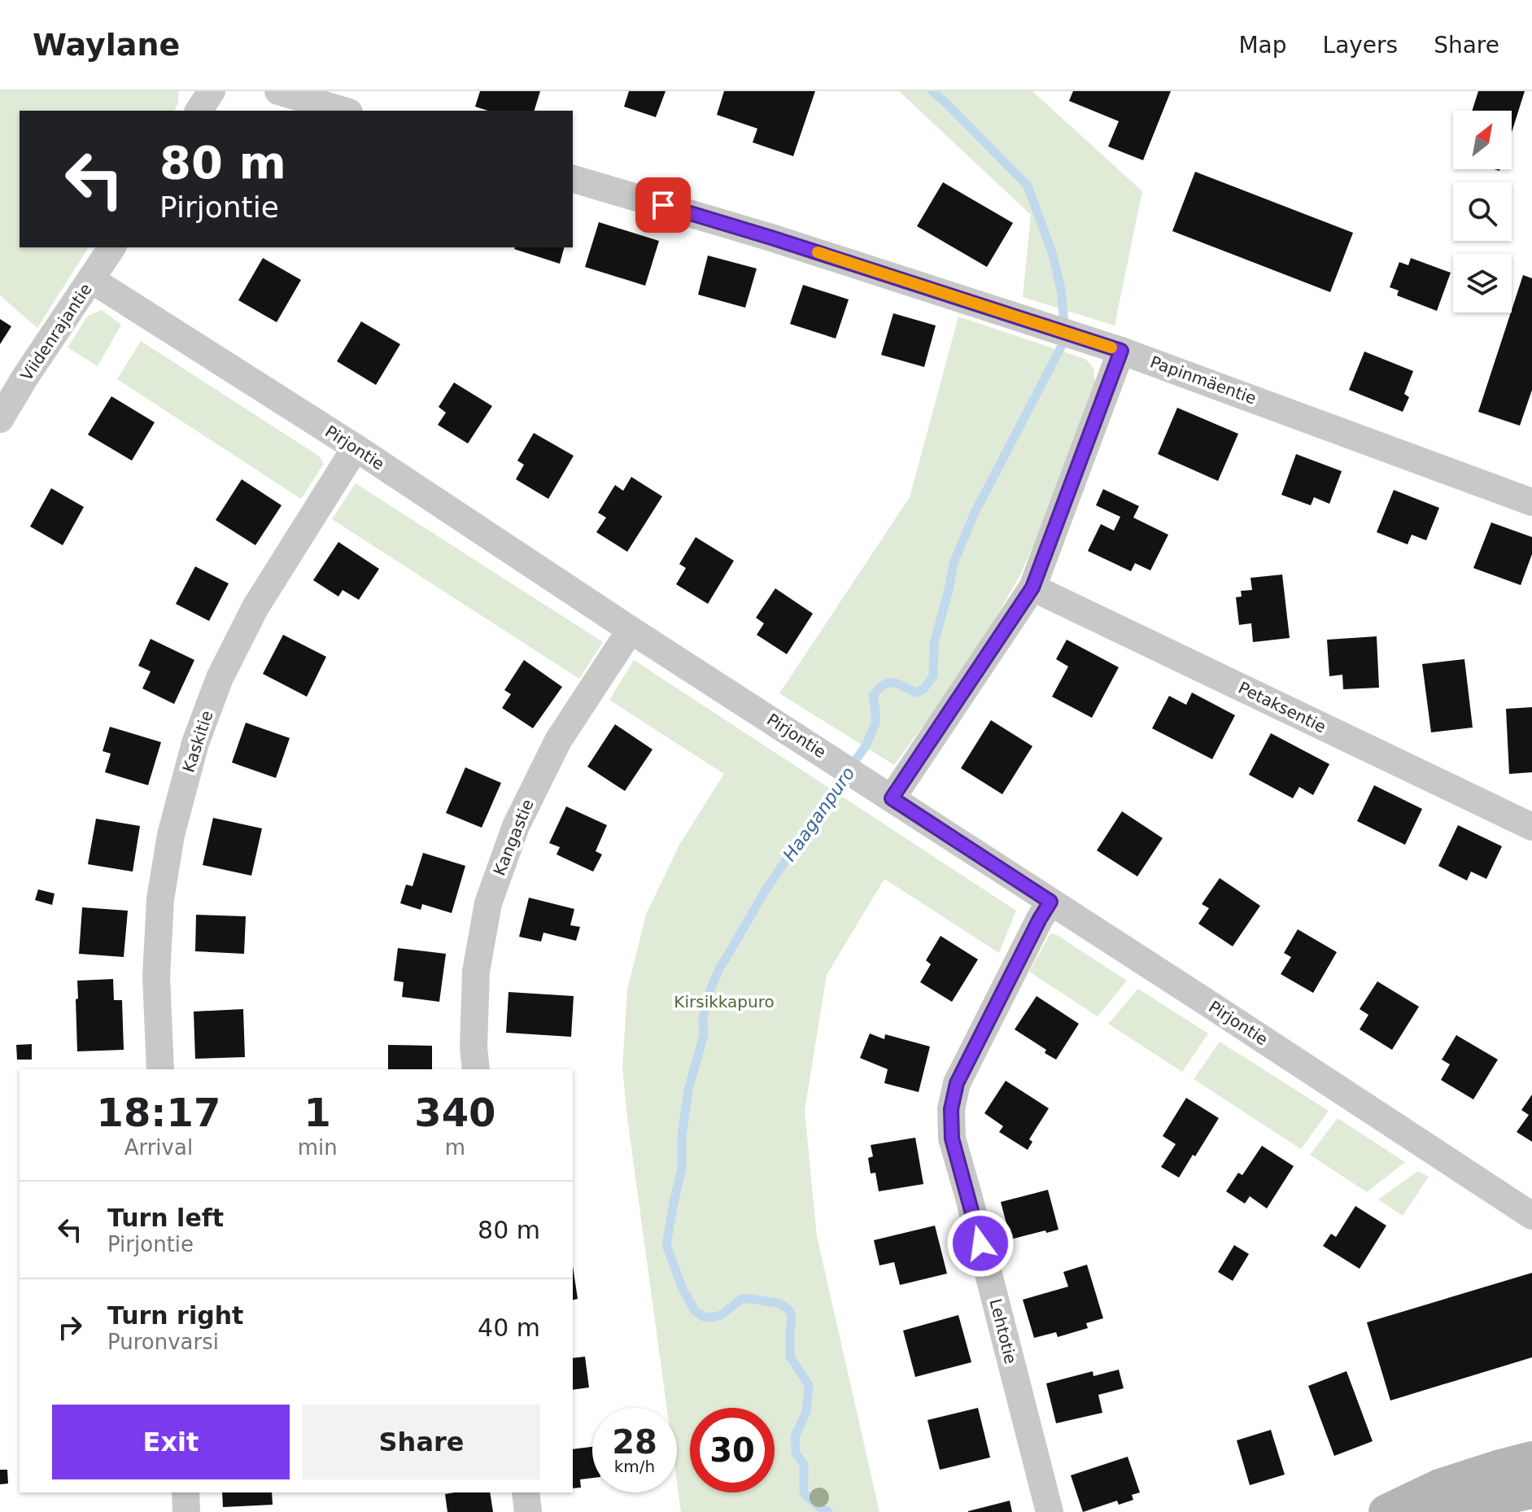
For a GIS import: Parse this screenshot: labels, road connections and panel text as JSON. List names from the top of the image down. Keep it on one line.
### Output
{"streets":{"street":["Viidenrajantie","Papinmäentie","Pirjontie","Petaksentie","Kaskitie","Kangastie","Lehtotie"]},"crossings":[["Viidenrajantie","Pirjontie"],["Pirjontie","Kaskitie"],["Pirjontie","Kangastie"],["Pirjontie","Lehtotie"]],"water":["Haaganpuro"],"parks":["Kirsikkapuro"],"north":"top right","page":{"header":"Waylane","nav":["Map","Layers","Share"],"turn":["80 m","Pirjontie"],"eta":["18:17","Arrival","1","min","340","m"],"list":[{"name":"Turn left","note":"Pirjontie","value":"80 m"},{"name":"Turn right","note":"Puronvarsi","value":"40 m"}],"buttons":["Exit","Share"],"speed":"28 km/h","limit":"30"}}
